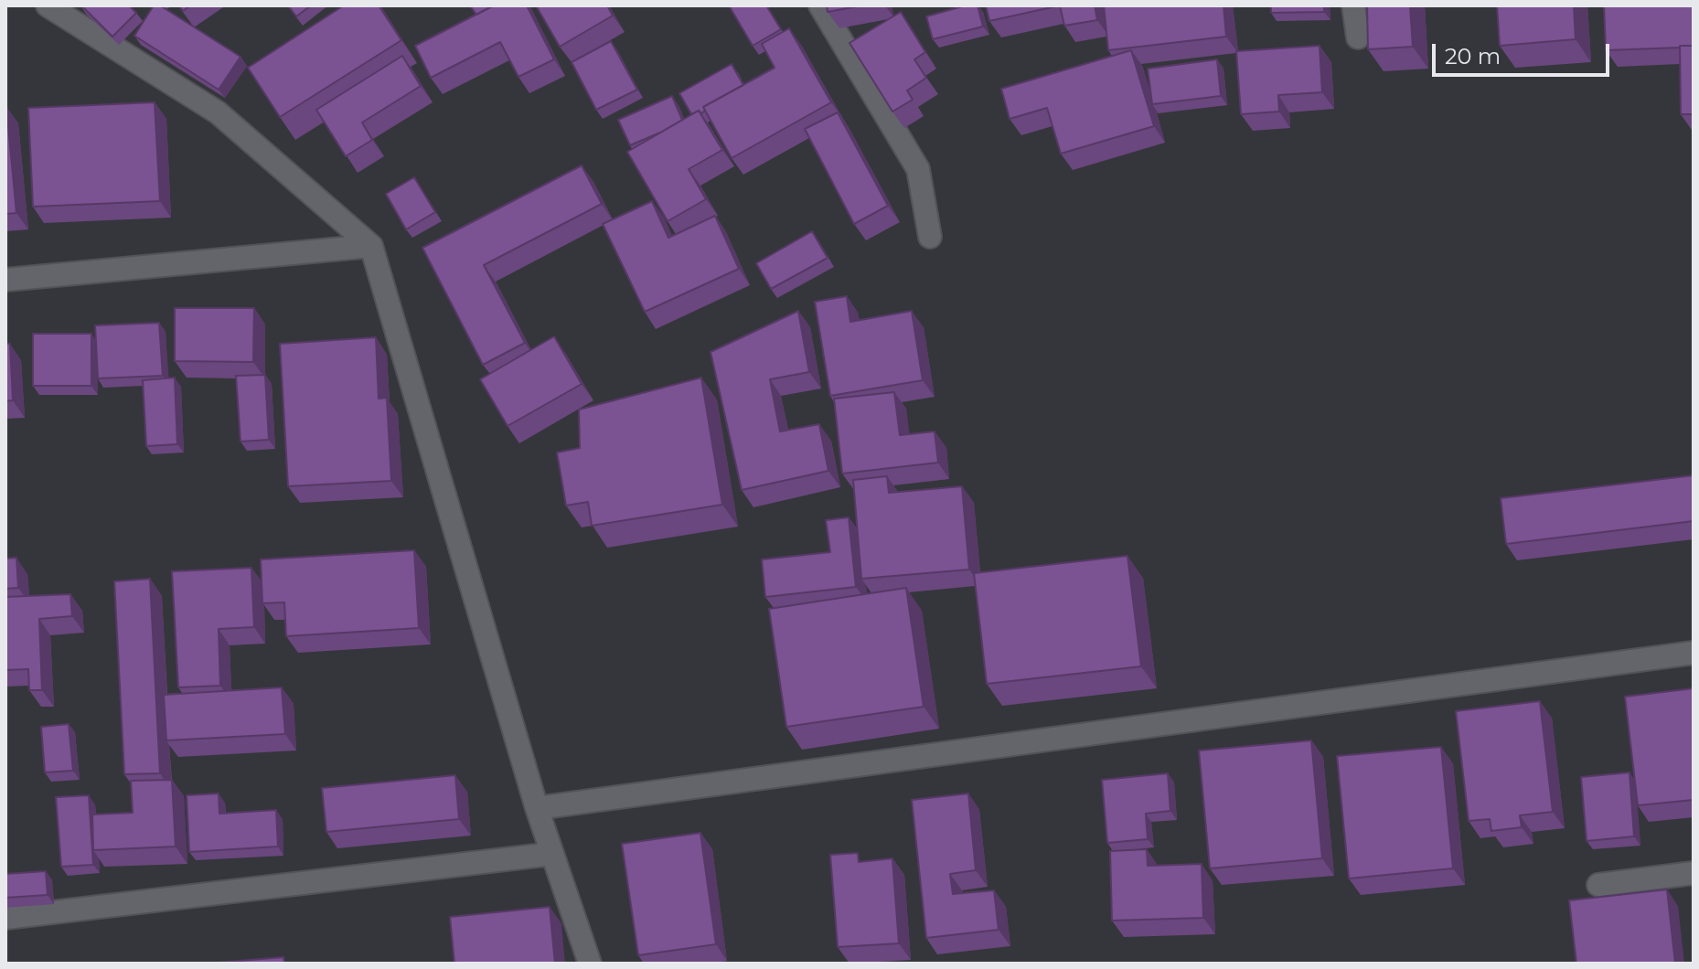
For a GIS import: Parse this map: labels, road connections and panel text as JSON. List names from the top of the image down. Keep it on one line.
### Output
{"scale_bar":"20 m"}
